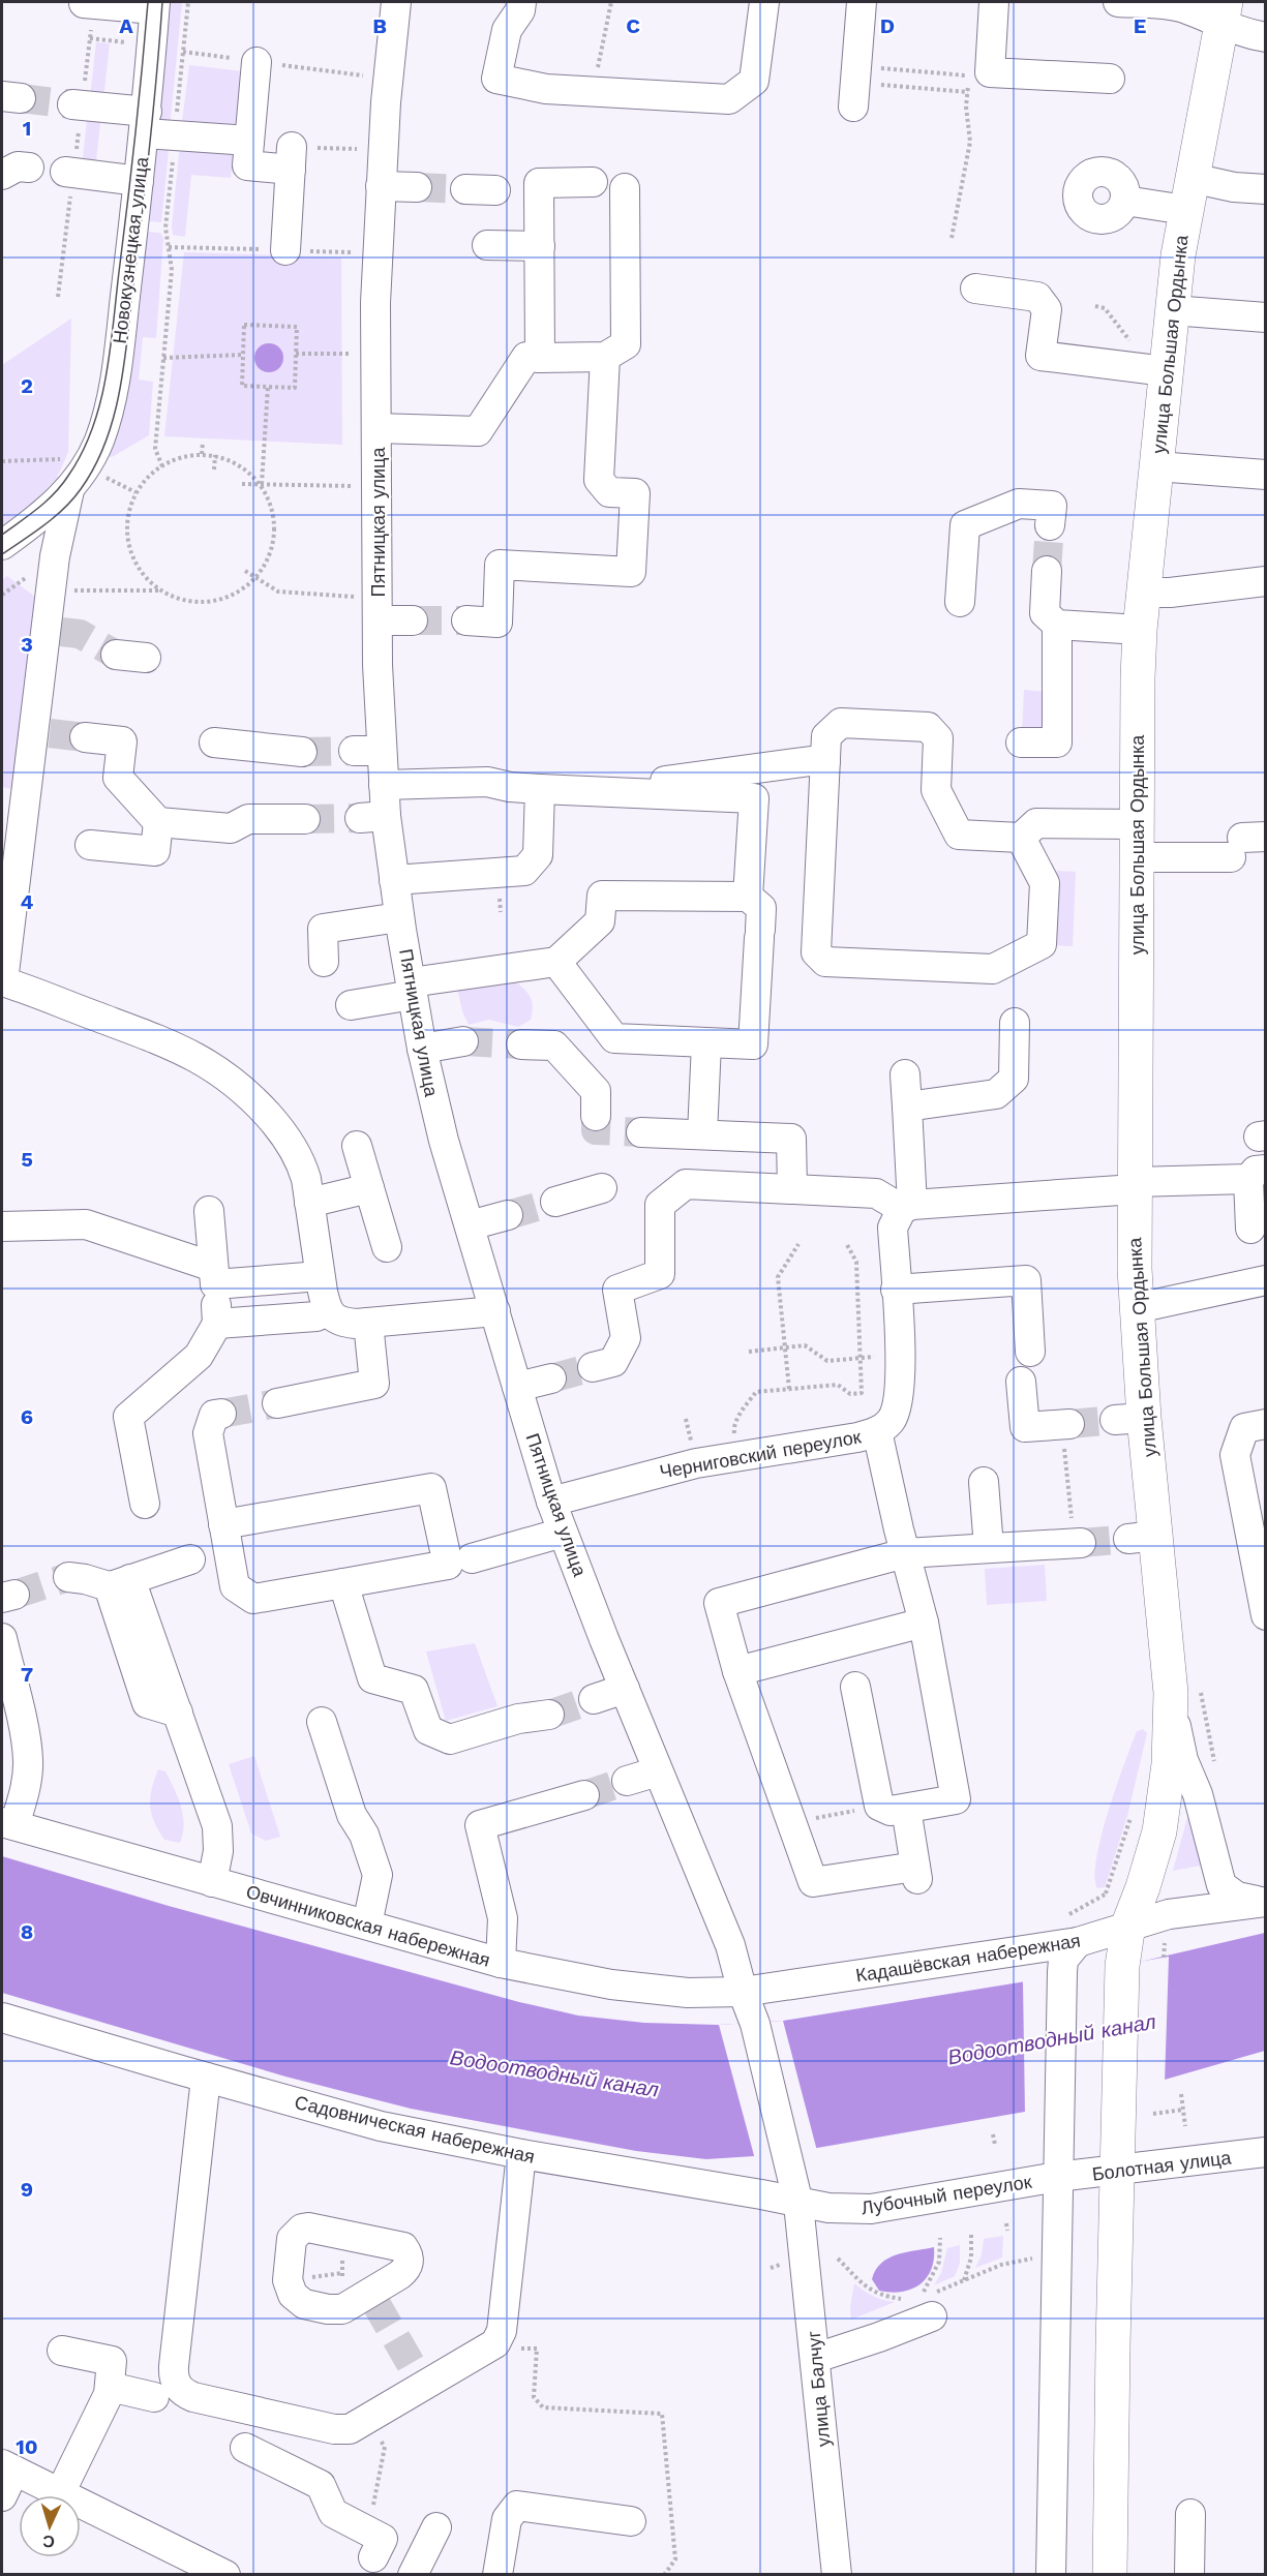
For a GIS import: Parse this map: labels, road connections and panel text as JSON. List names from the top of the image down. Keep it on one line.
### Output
{"streets":{"main road":["улица Большая Ордынка"],"street":["Новокузнецкая улица","Пятницкая улица","Черниговский переулок","Овчинниковская набережная","Кадашёвская набережная","Садовническая набережная","Болотная улица","Лубочный переулок","улица Балчуг"]},"crossings":[["улица Большая Ордынка","Кадашёвская набережная"],["улица Большая Ордынка","Болотная улица"],["Пятницкая улица","Черниговский переулок"],["Пятницкая улица","Овчинниковская набережная"],["Пятницкая улица","Кадашёвская набережная"],["Пятницкая улица","улица Балчуг"],["Овчинниковская набережная","Кадашёвская набережная"],["Садовническая набережная","Лубочный переулок"],["Садовническая набережная","улица Балчуг"],["Болотная улица","Лубочный переулок"],["Лубочный переулок","улица Балчуг"]],"water":["Водоотводный канал"],"north":"bottom","grid":{"columns":["A","B","C","D","E"],"rows":["1","2","3","4","5","6","7","8","9","10"]}}
